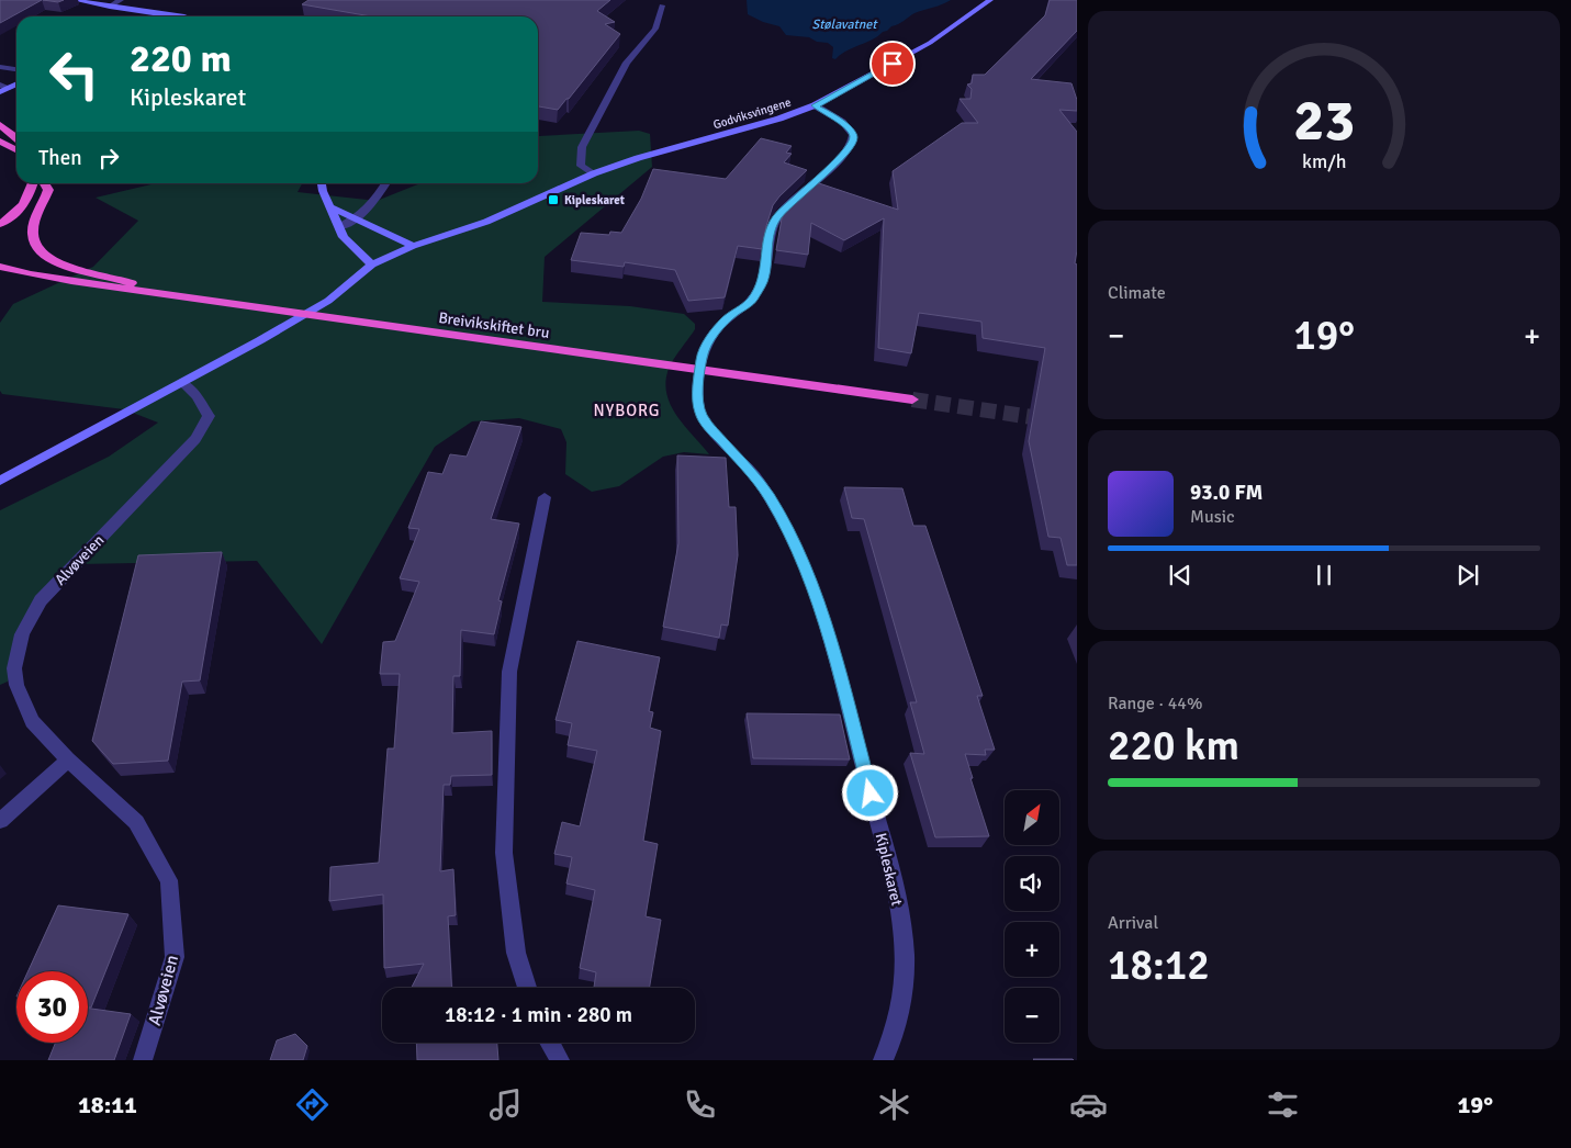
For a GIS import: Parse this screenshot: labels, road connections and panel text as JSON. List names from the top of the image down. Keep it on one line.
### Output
{"streets":{"highway":["Breivikskiftet bru"],"main road":["Godviksvingene"],"street":["Alvøveien","Kipleskaret"]},"crossings":[["Godviksvingene","Kipleskaret"]],"districts":["NYBORG"],"water":["Stølavatnet"],"places":{"transit":["Kipleskaret"]},"north":"top right","page":{"turn":["220 m","Kipleskaret"],"then":"Then","tile":["Climate",["Range · 44%","220 km"],["Arrival","18:12"]],"heat":["−","19°","+"],"song":["93.0 FM","Music"],"map_buttons":["+","−"],"limit":"30","trip":"18:12 · 1 min · 280 m","tabs":["18:11","19°"],"gauge":["23","km/h"]}}
